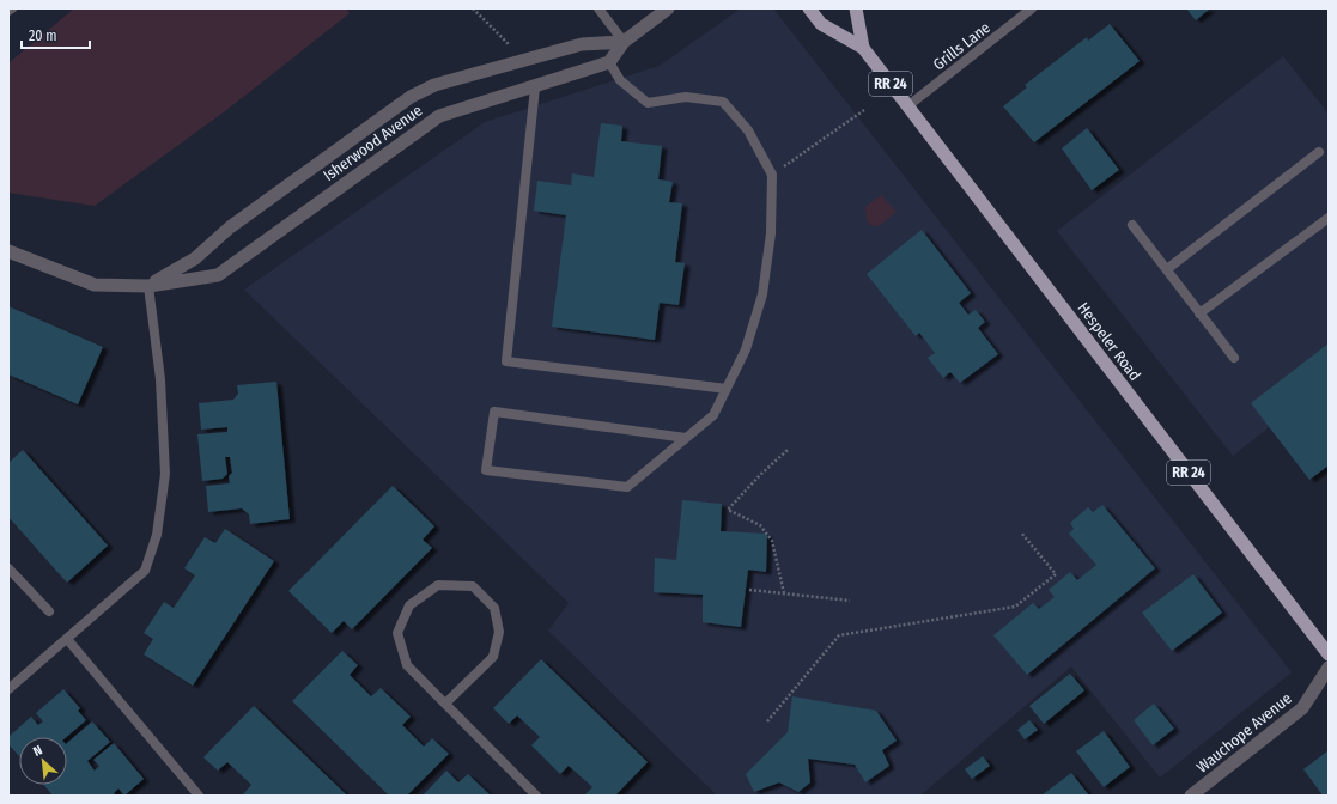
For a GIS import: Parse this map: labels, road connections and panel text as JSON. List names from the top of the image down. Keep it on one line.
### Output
{"streets":{"main road":["RR 24","Hespeler Road"],"street":["Isherwood Avenue","Wauchope Avenue"],"lane":["Grills Lane"]},"crossings":[["Grills Lane","Hespeler Road"]],"scale_bar":"20 m","north":"top left"}
